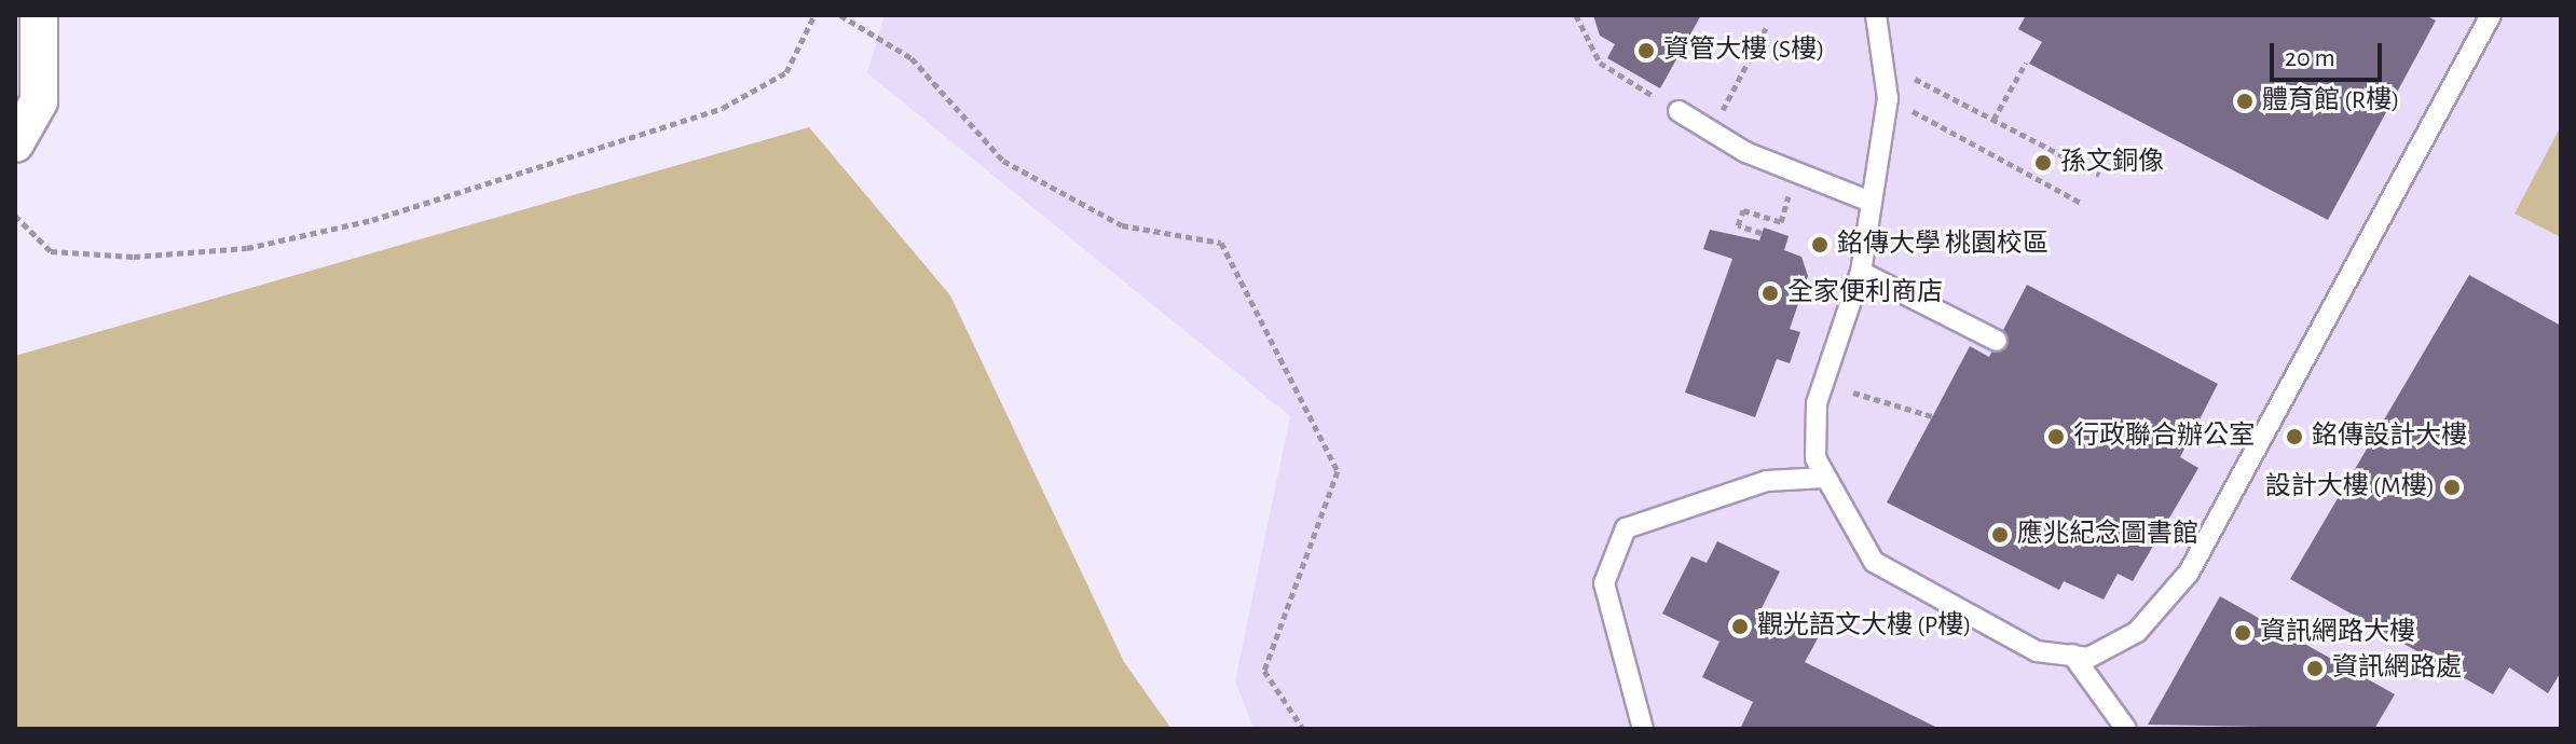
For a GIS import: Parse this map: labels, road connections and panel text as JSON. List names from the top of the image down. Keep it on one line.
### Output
{"places":["資管大樓 (S樓)","體育館 (R樓)","孫文銅像","銘傳大學 桃園校區","全家便利商店","行政聯合辦公室","銘傳設計大樓","設計大樓 (M樓)","應兆紀念圖書館","觀光語文大樓 (P樓)","資訊網路大樓","資訊網路處"],"scale_bar":"20 m"}
